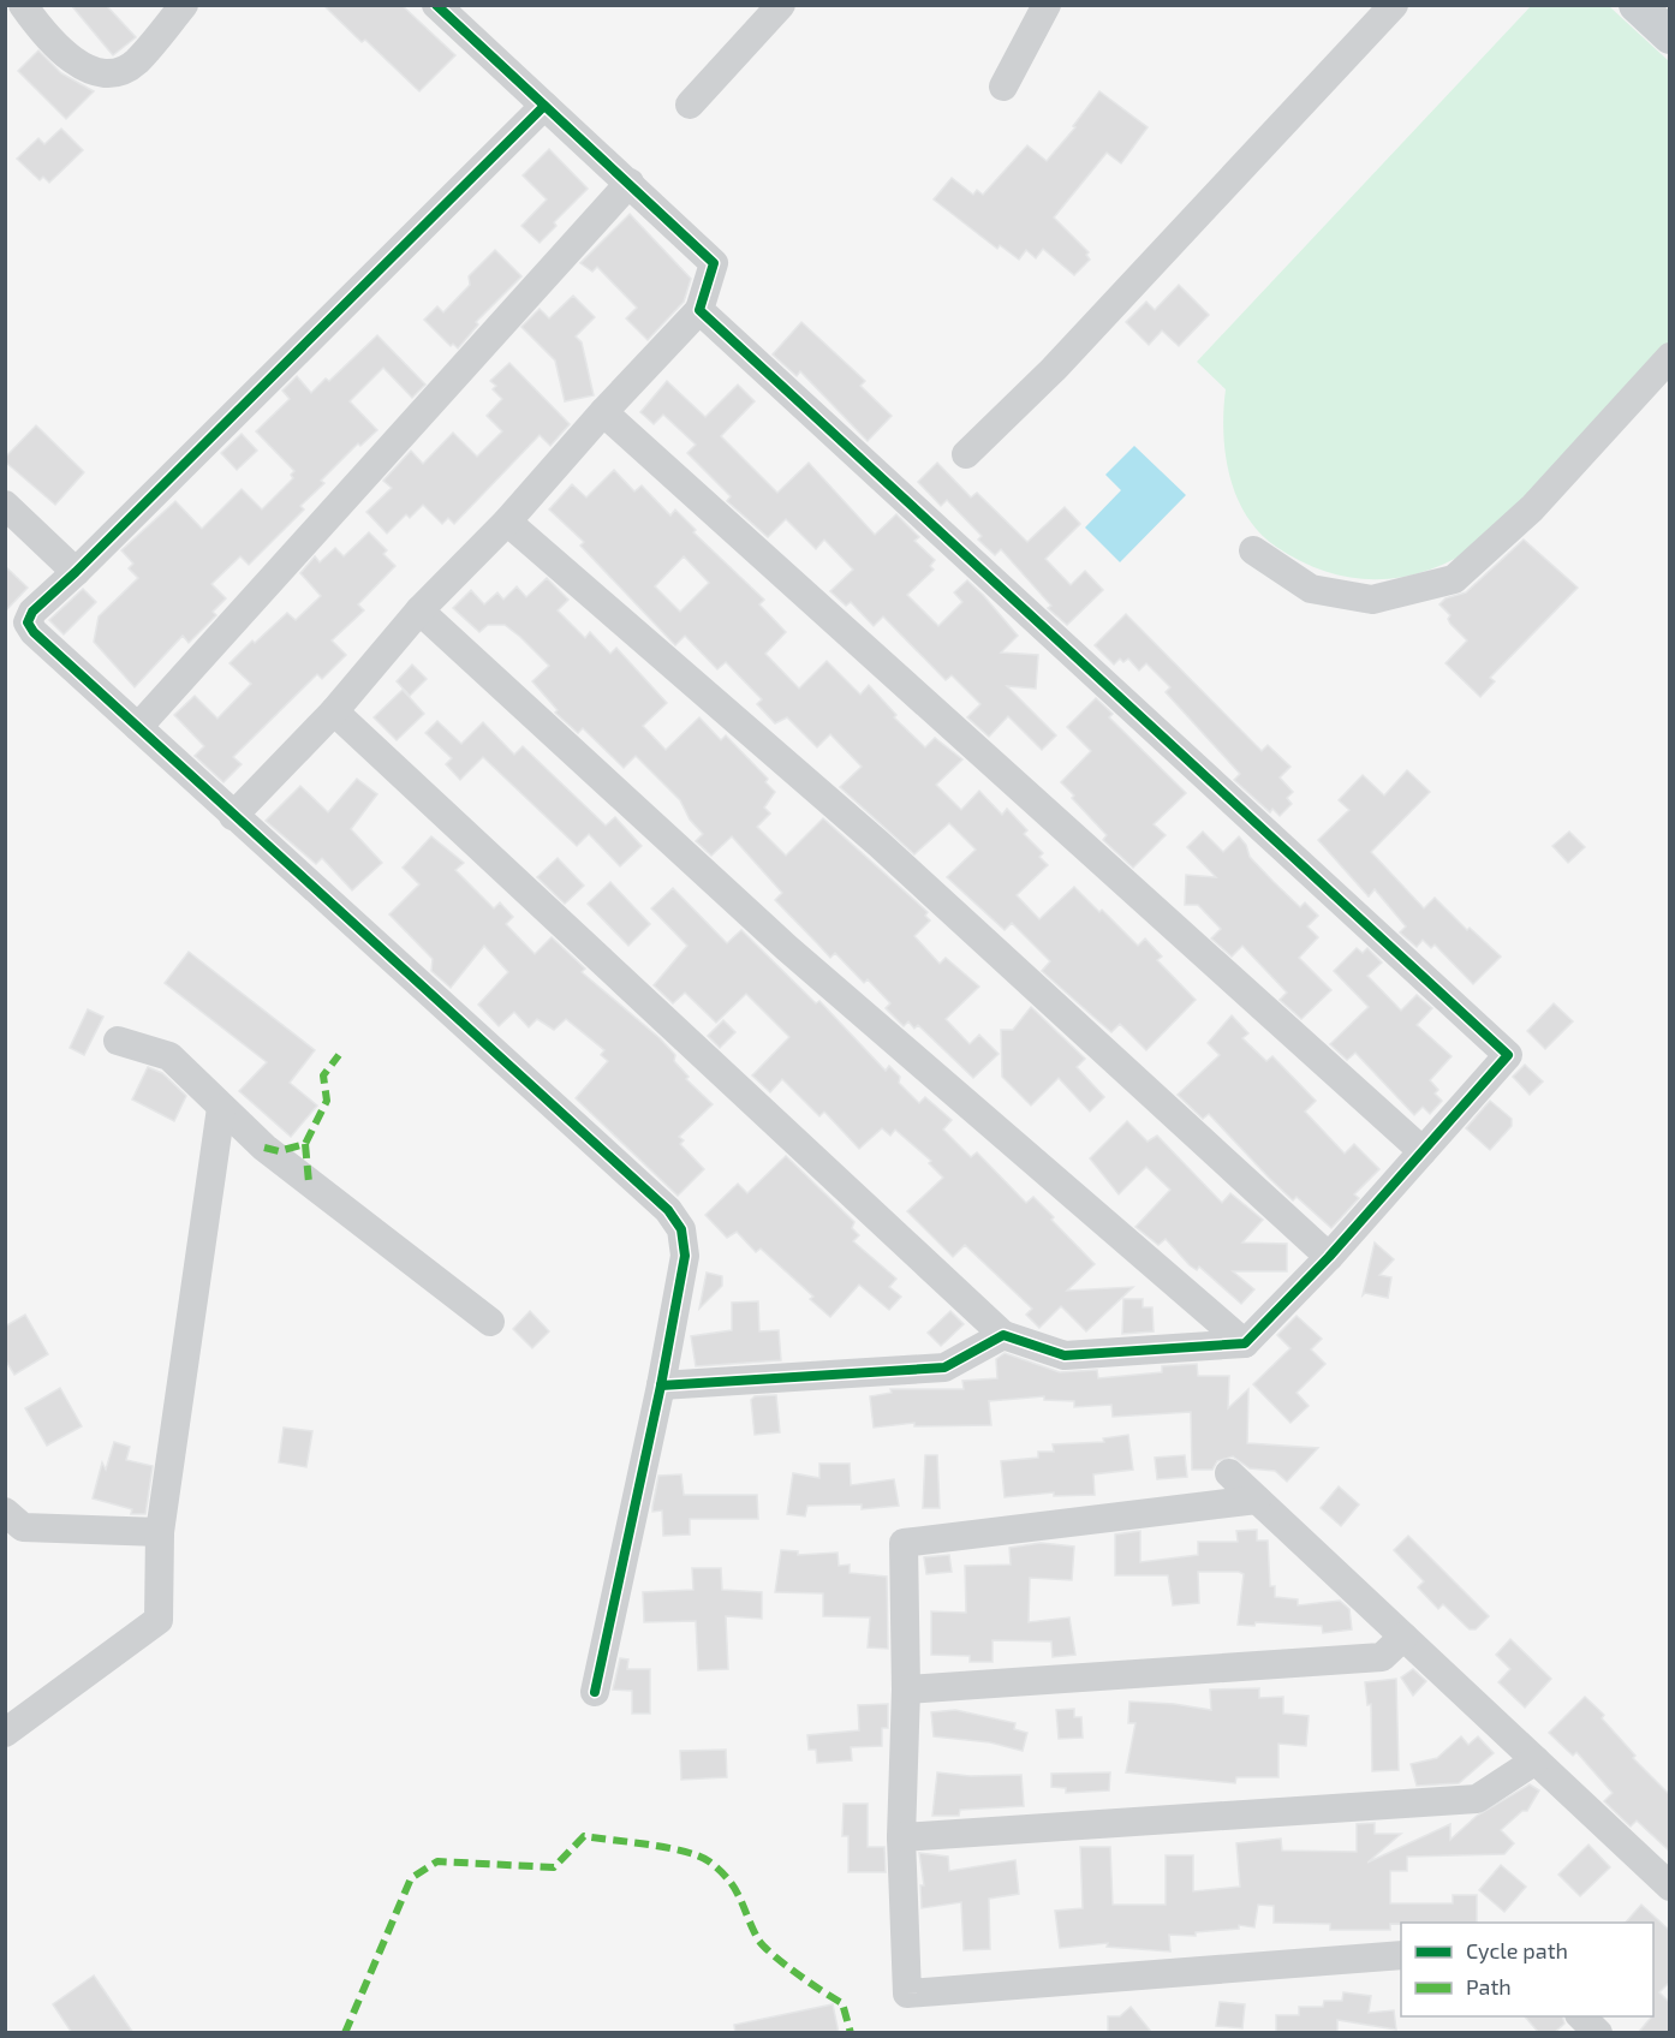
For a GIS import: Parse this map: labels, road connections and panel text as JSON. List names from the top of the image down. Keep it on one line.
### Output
{"legend":["Cycle path","Path"]}
